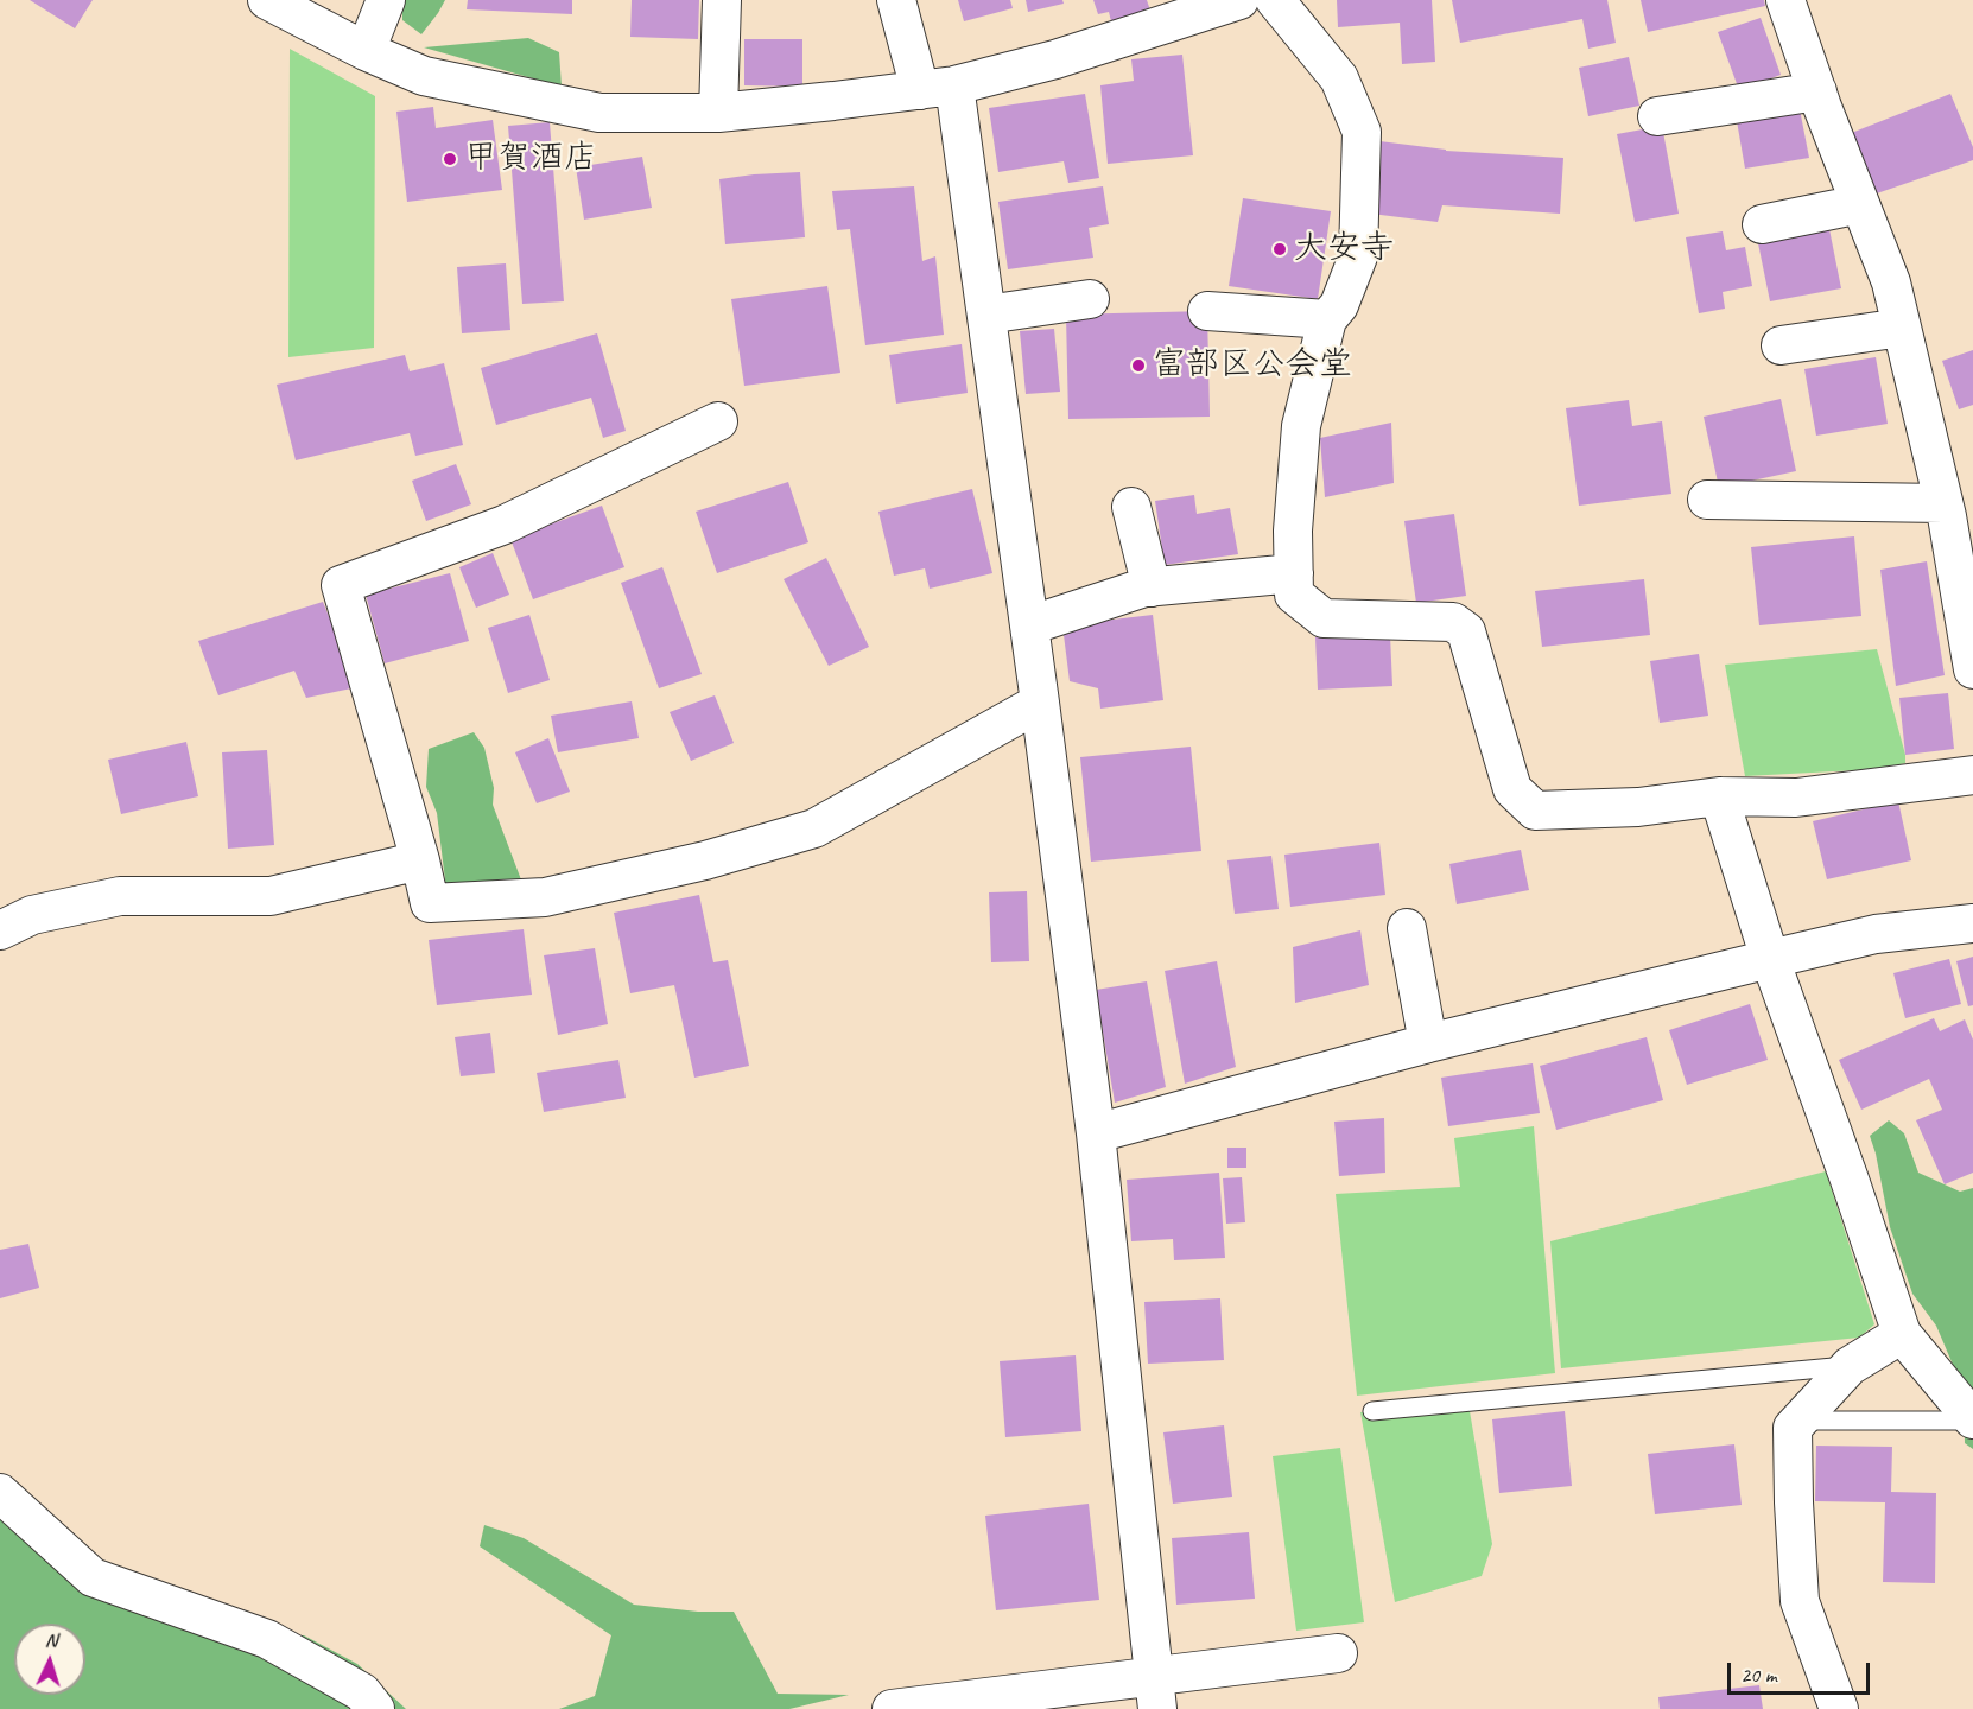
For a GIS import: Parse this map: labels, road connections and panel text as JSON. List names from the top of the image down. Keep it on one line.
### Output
{"places":["甲賀酒店","大安寺","富部区公会堂"],"scale_bar":"20 m","north":"top"}
